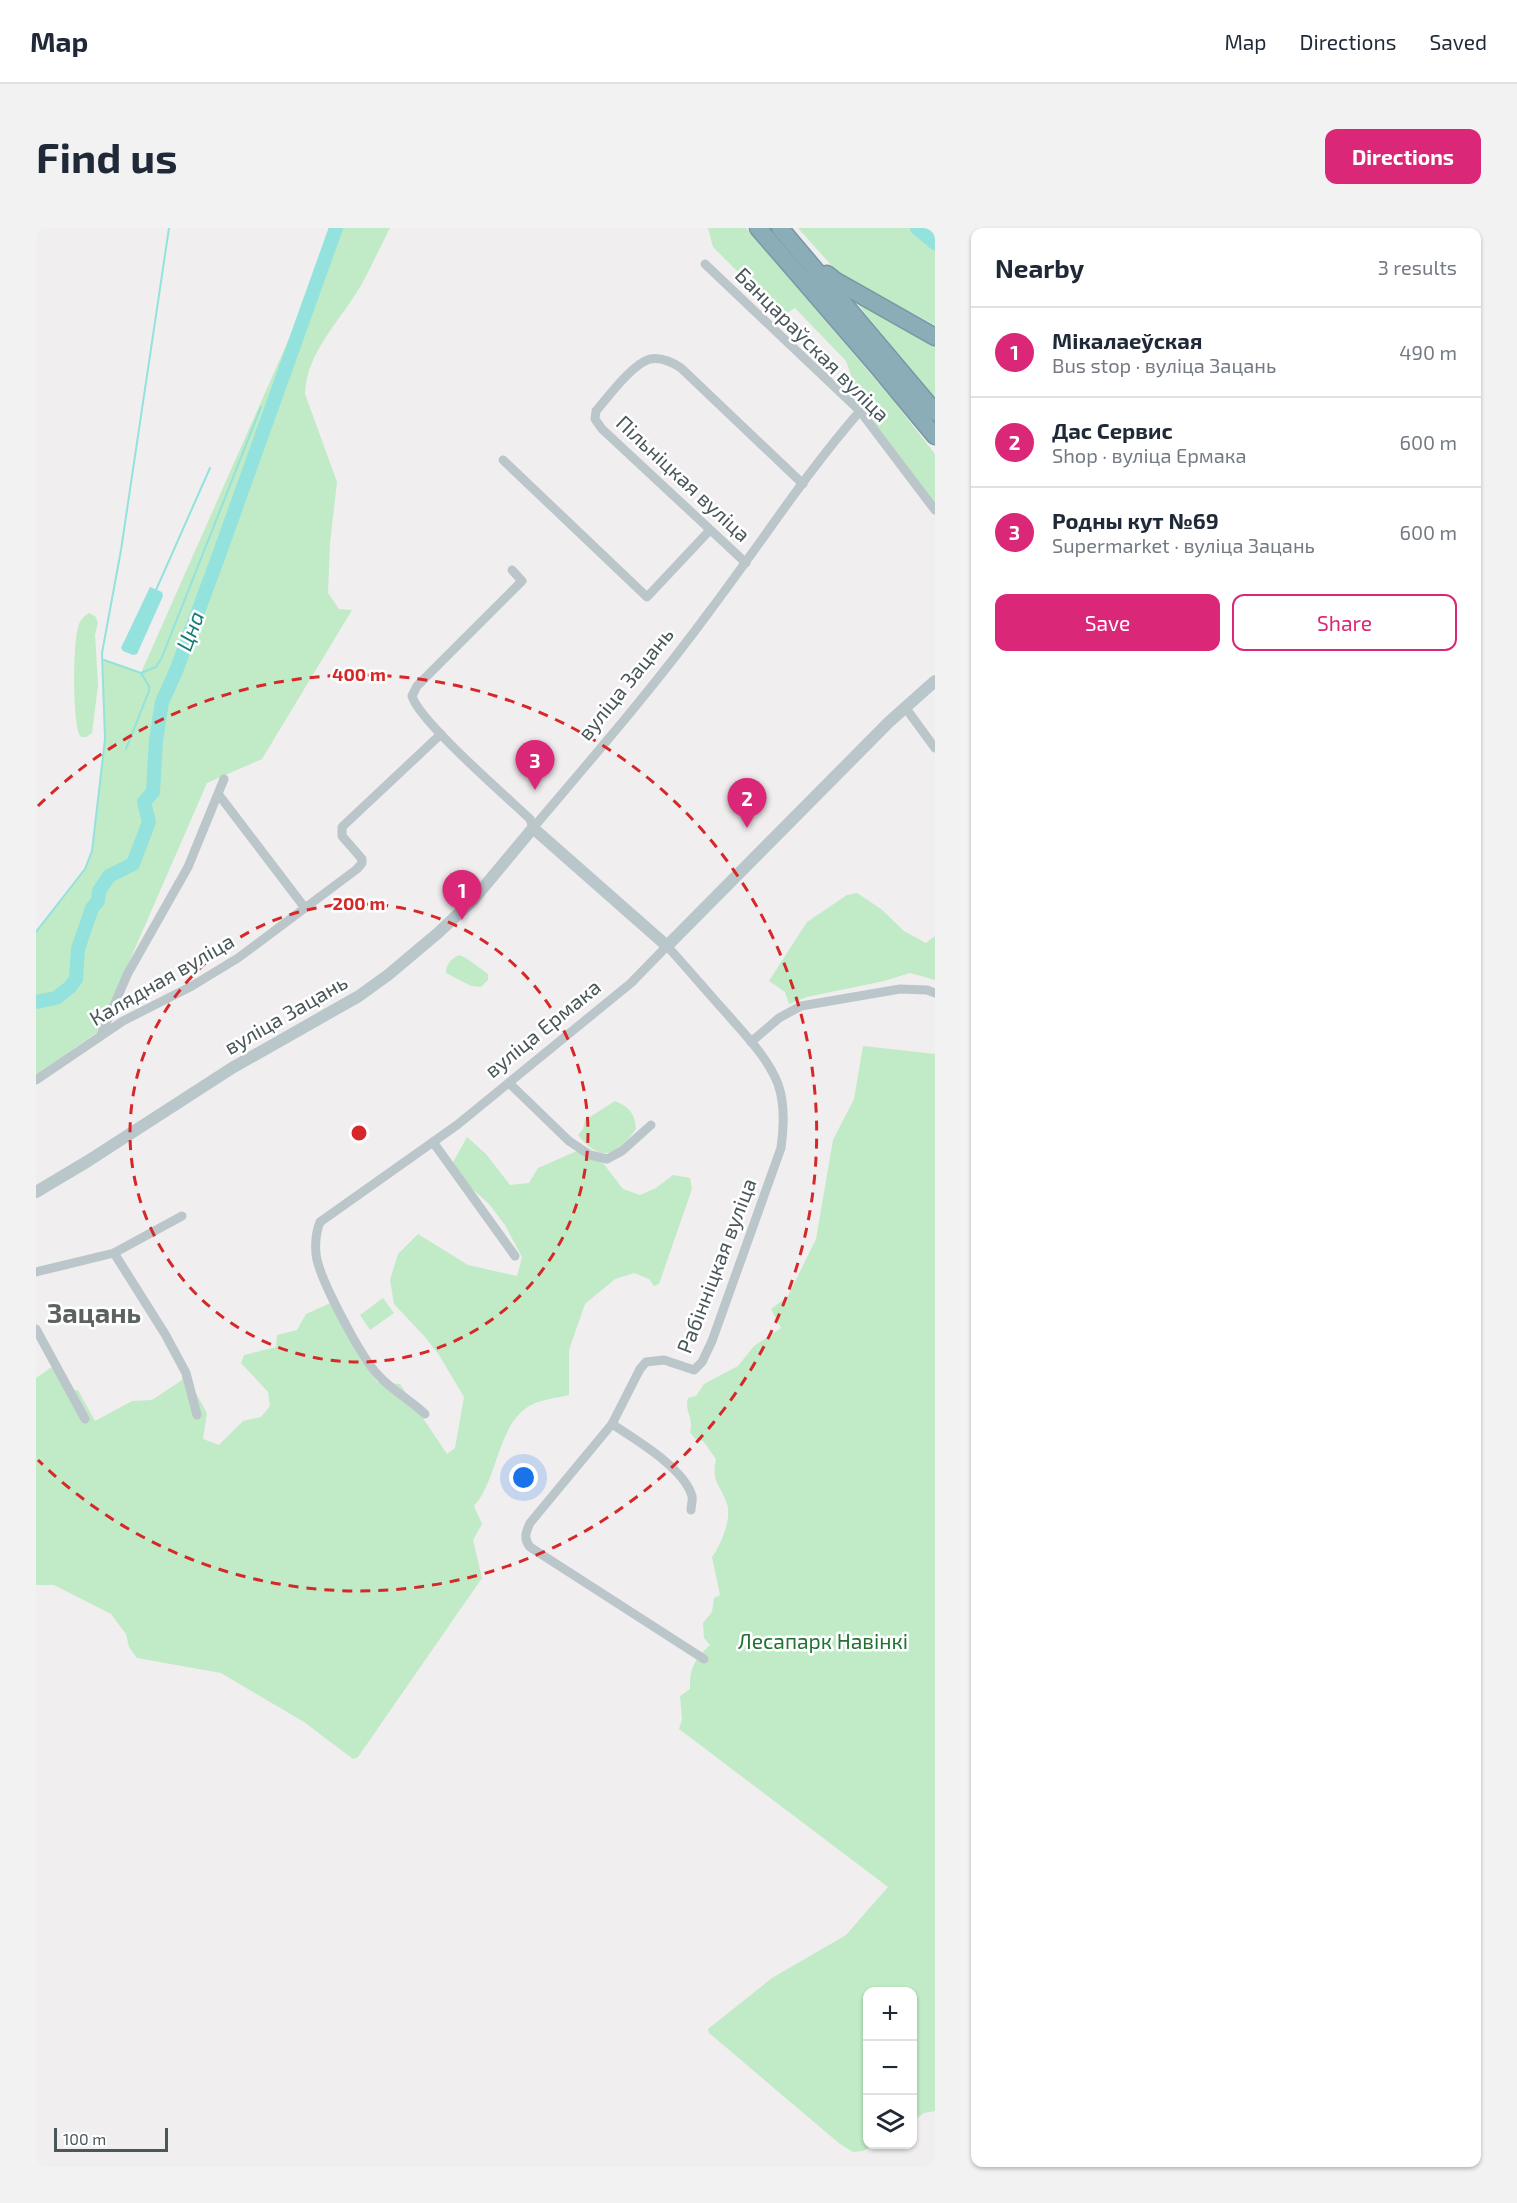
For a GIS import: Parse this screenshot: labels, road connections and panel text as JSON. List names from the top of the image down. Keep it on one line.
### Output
{"streets":{"street":["Банцараўская вуліца","Пільніцкая вуліца","вуліца Зацань","Калядная вуліца","вуліца Ермака","Рабінніцкая вуліца"]},"crossings":[["Банцараўская вуліца","вуліца Зацань"],["Пільніцкая вуліца","вуліца Зацань"],["вуліца Ермака","Рабінніцкая вуліца"]],"districts":["Зацань"],"water":["Цна"],"parks":["Лесапарк Навінкі"],"scale_bar":"100 m","page":{"header":"Map","nav":["Map","Directions","Saved"],"buttons":["Directions",["Save","Share"]],"title":"Find us","heading":["Nearby","3 results"],"list":[{"mark":"1","name":"Мікалаеўская","note":"Bus stop · вуліца Зацань","value":"490 m"},{"mark":"2","name":"Дас Сервис","note":"Shop · вуліца Ермака","value":"600 m"},{"mark":"3","name":"Родны кут №69","note":"Supermarket · вуліца Зацань","value":"600 m"}],"pins":["3","2","1"],"map_buttons":["+","−"],"scale":"100 m"},"rings":["400 m","200 m"]}
